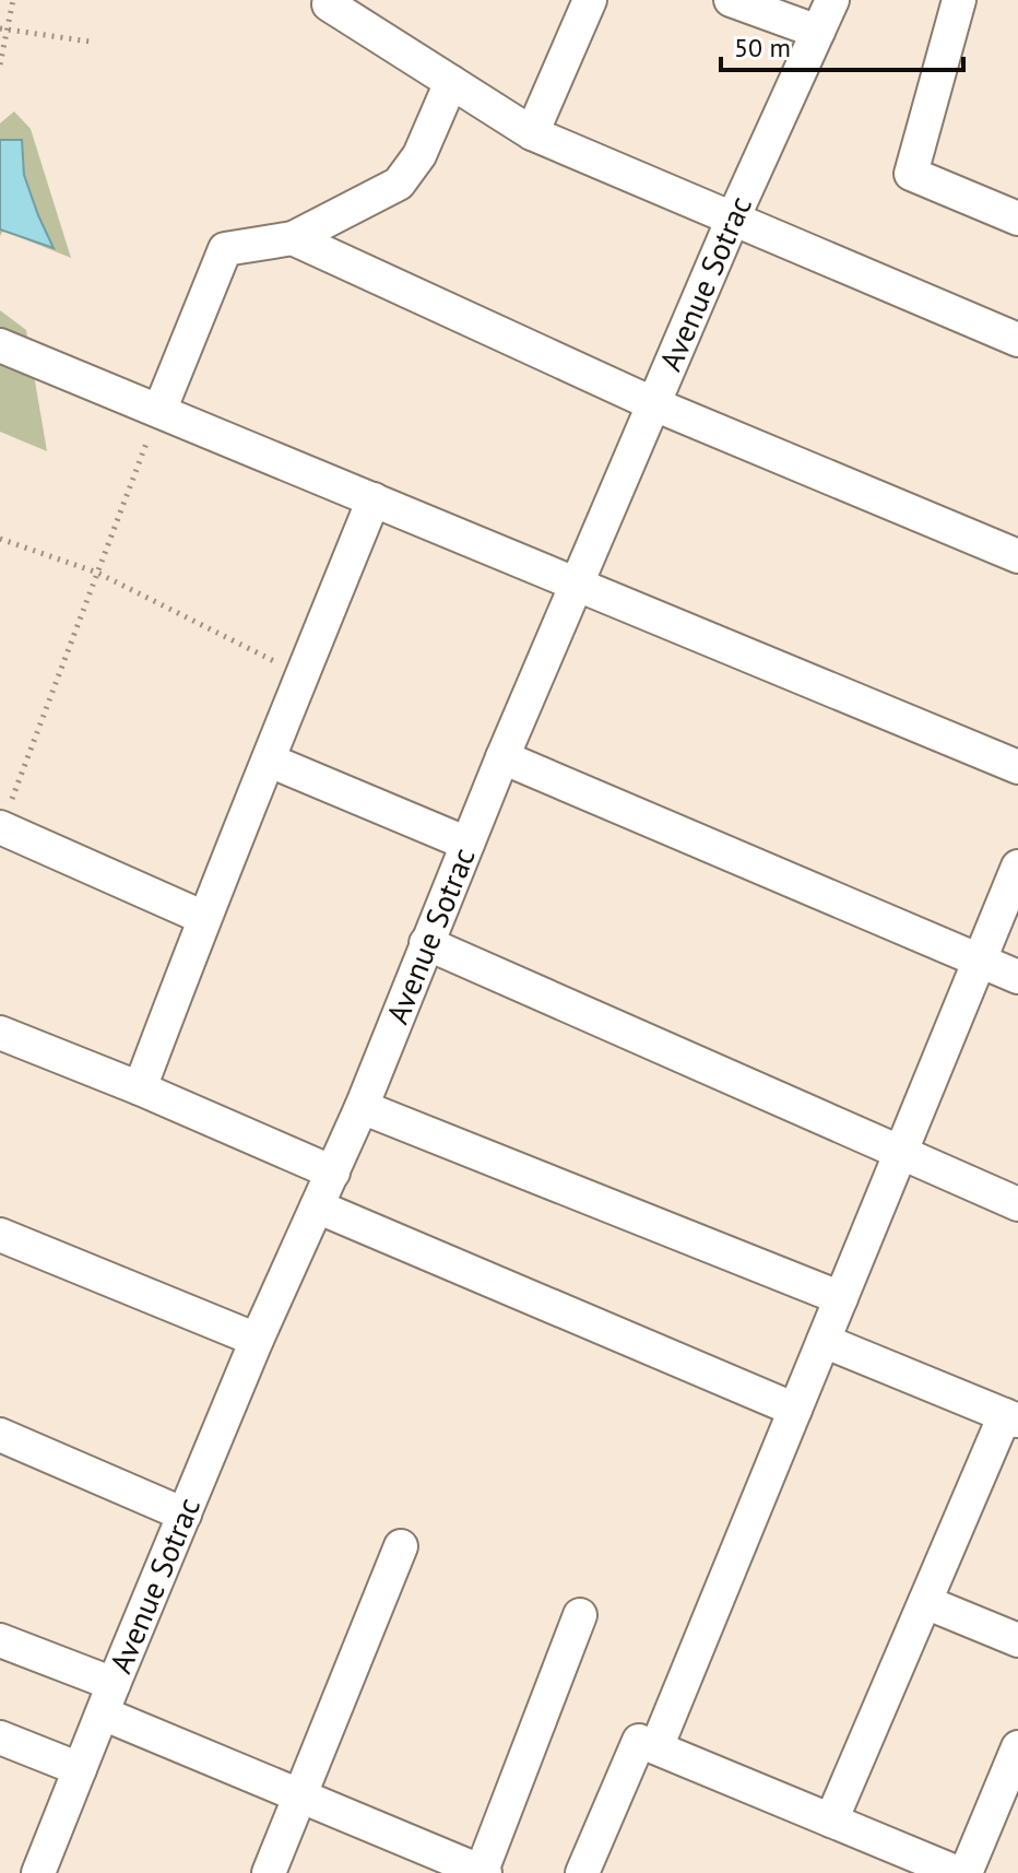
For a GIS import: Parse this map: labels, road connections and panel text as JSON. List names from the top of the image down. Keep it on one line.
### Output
{"streets":{"street":["Avenue Sotrac"]},"scale_bar":"50 m"}
